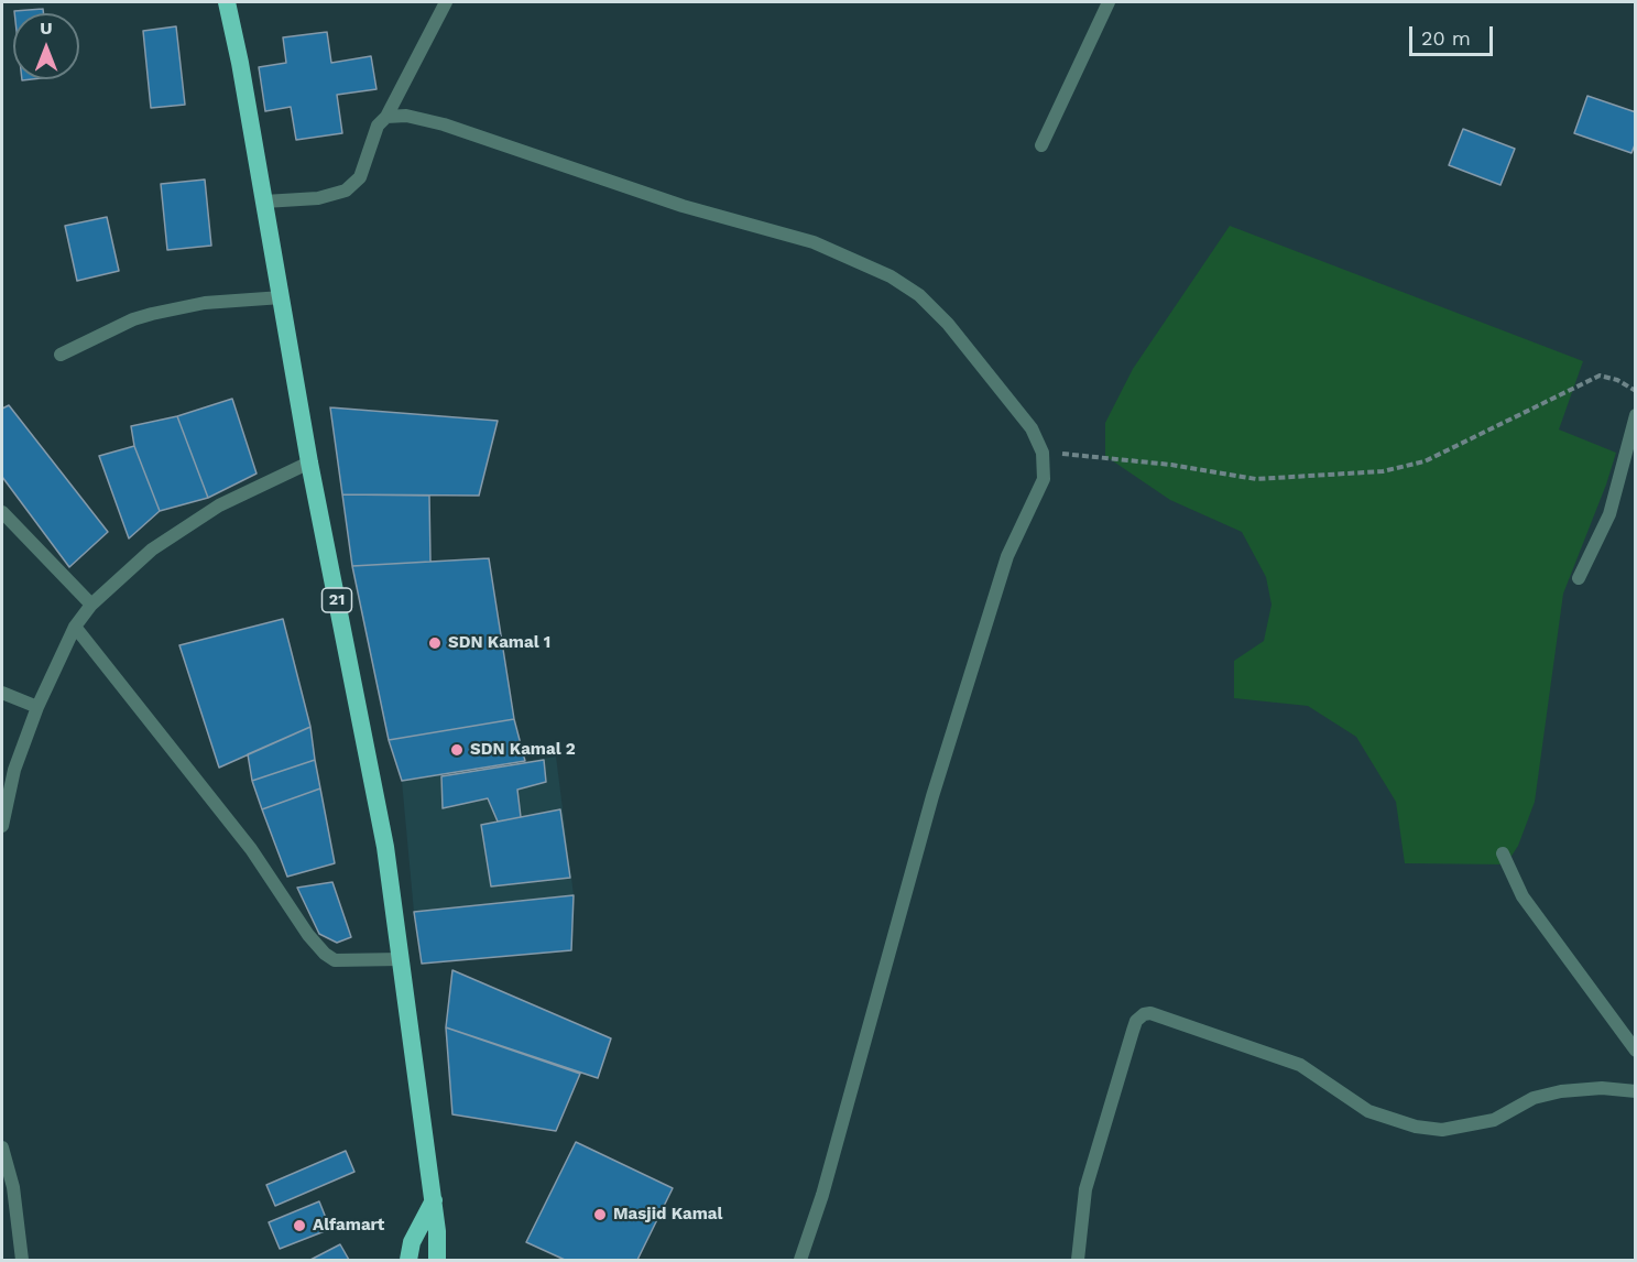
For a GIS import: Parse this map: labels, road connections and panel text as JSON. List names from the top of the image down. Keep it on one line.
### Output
{"streets":{"highway":["21"]},"places":["SDN Kamal 1","SDN Kamal 2","Masjid Kamal","Alfamart"],"scale_bar":"20 m","north":"top"}
